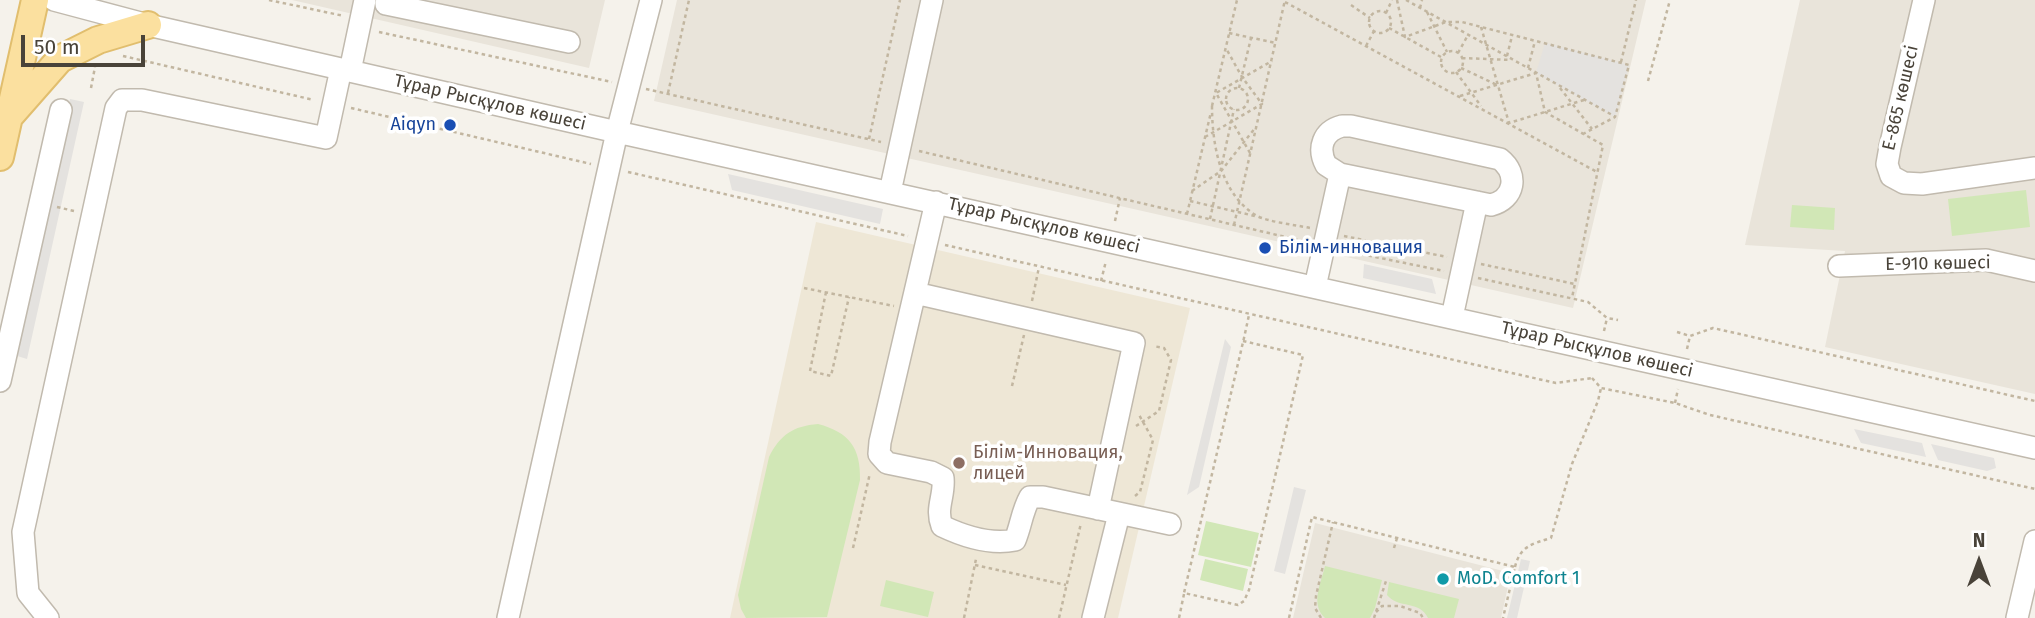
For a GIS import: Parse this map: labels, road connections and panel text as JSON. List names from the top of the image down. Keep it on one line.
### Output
{"streets":{"street":["Е-865 көшесі","Тұрар Рысқұлов көшесі","Е-910 көшесі"]},"places":["Aiqyn","Білім-инновация","Білім-Инновация, лицей","МoD. Comfort 1"],"scale_bar":"50 m","north":"top"}
